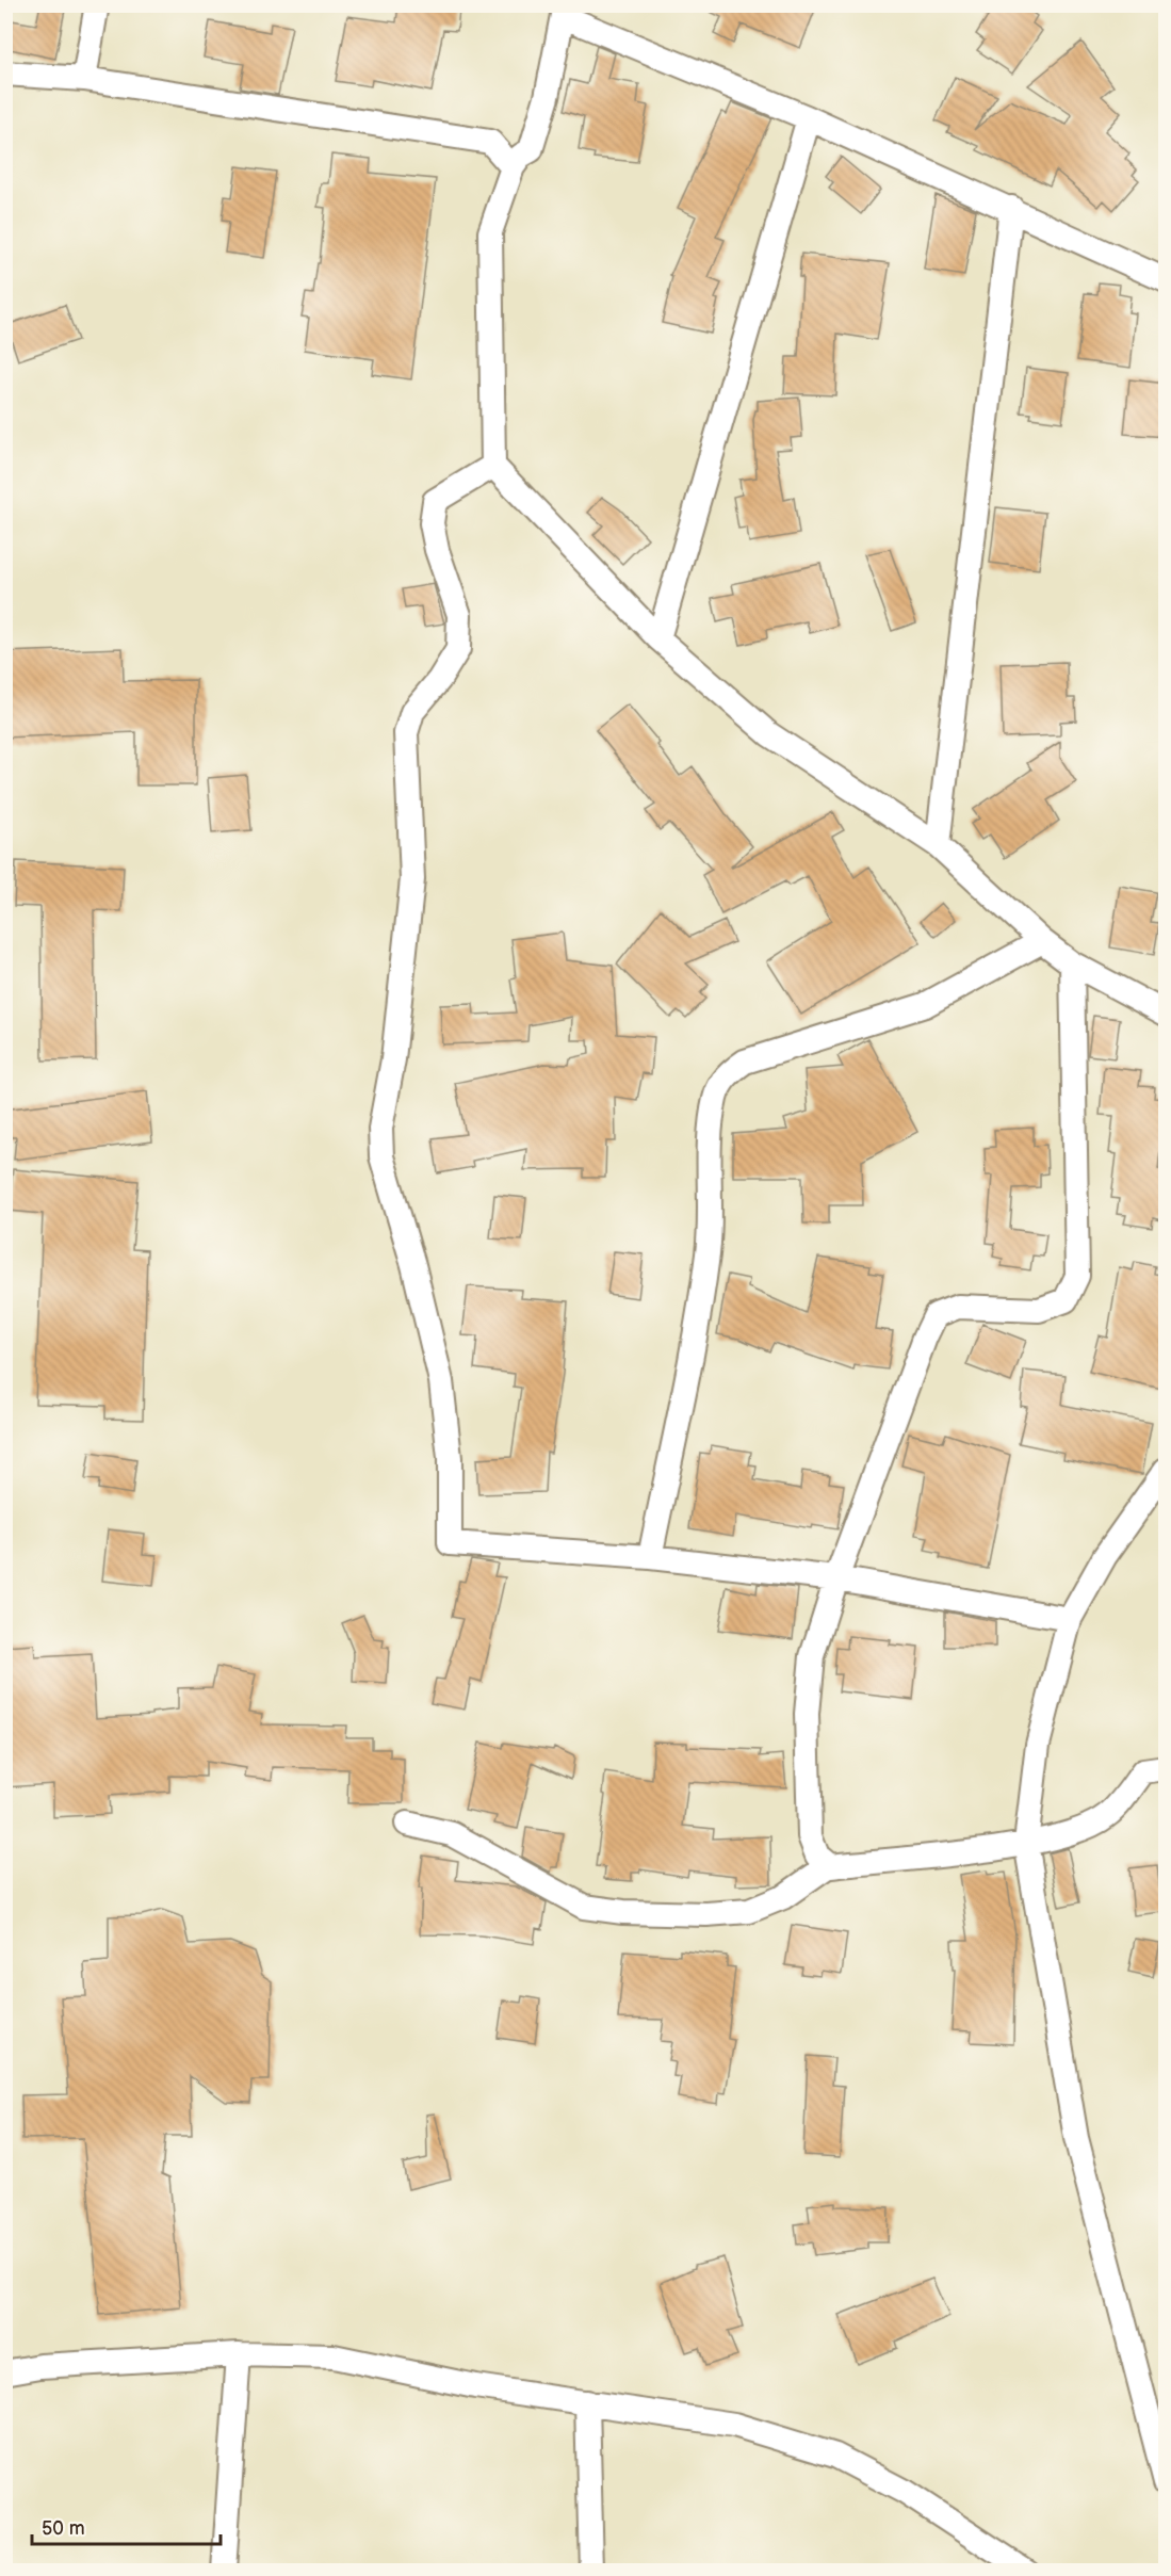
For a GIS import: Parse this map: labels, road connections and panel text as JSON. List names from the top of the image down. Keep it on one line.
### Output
{"scale_bar":"50 m"}
